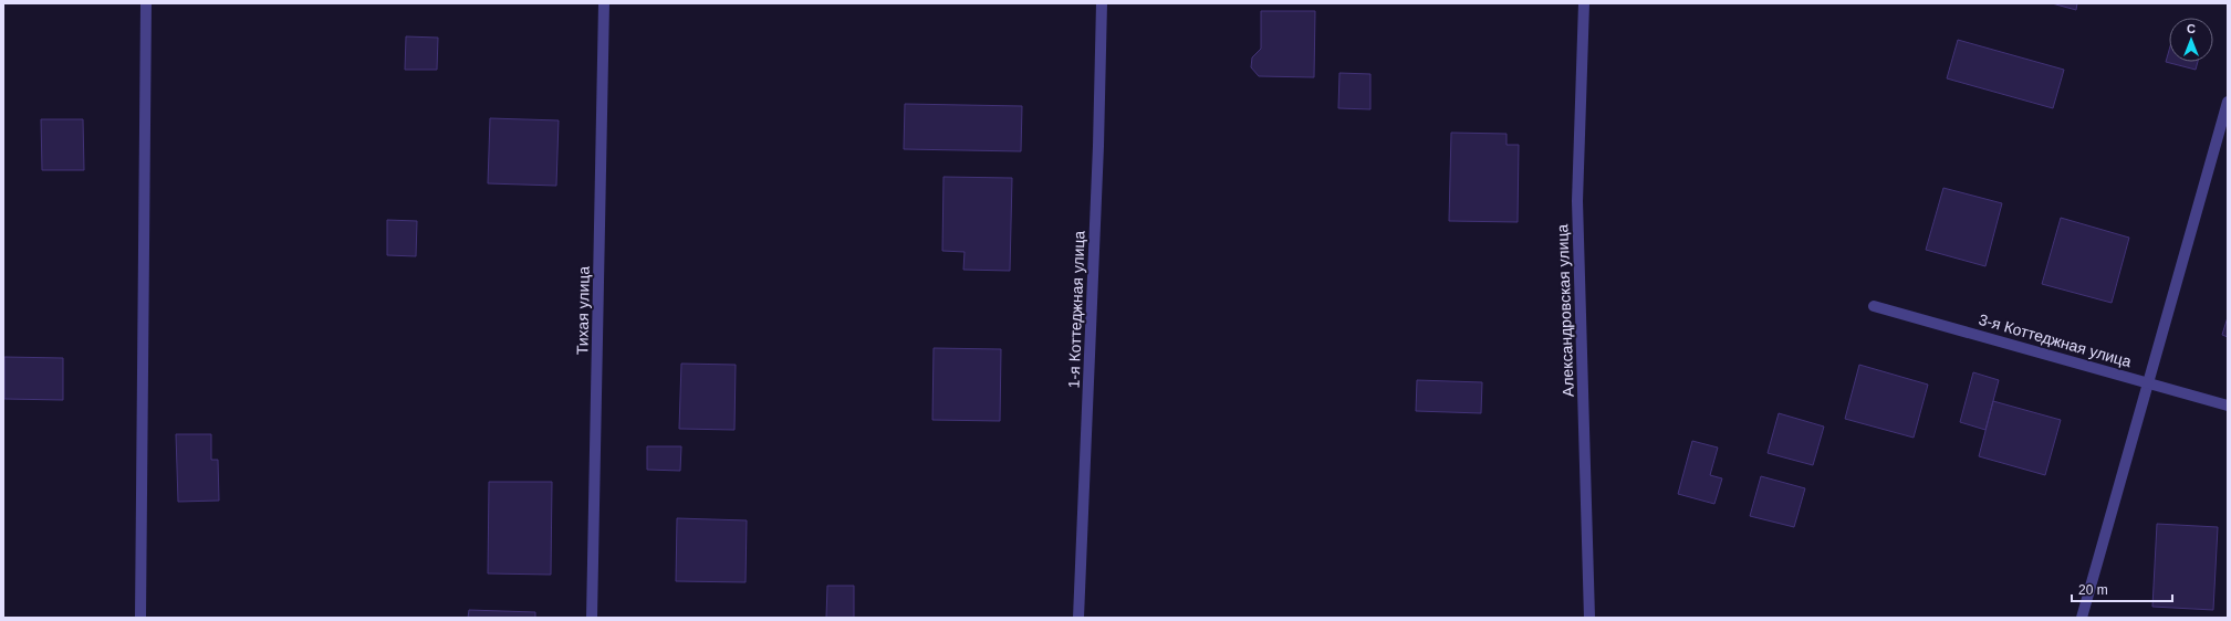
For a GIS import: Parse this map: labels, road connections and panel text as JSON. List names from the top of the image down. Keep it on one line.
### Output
{"streets":{"street":["1-я Коттеджная улица","Тихая улица","Александровская улица","3-я Коттеджная улица"]},"scale_bar":"20 m","north":"top"}
